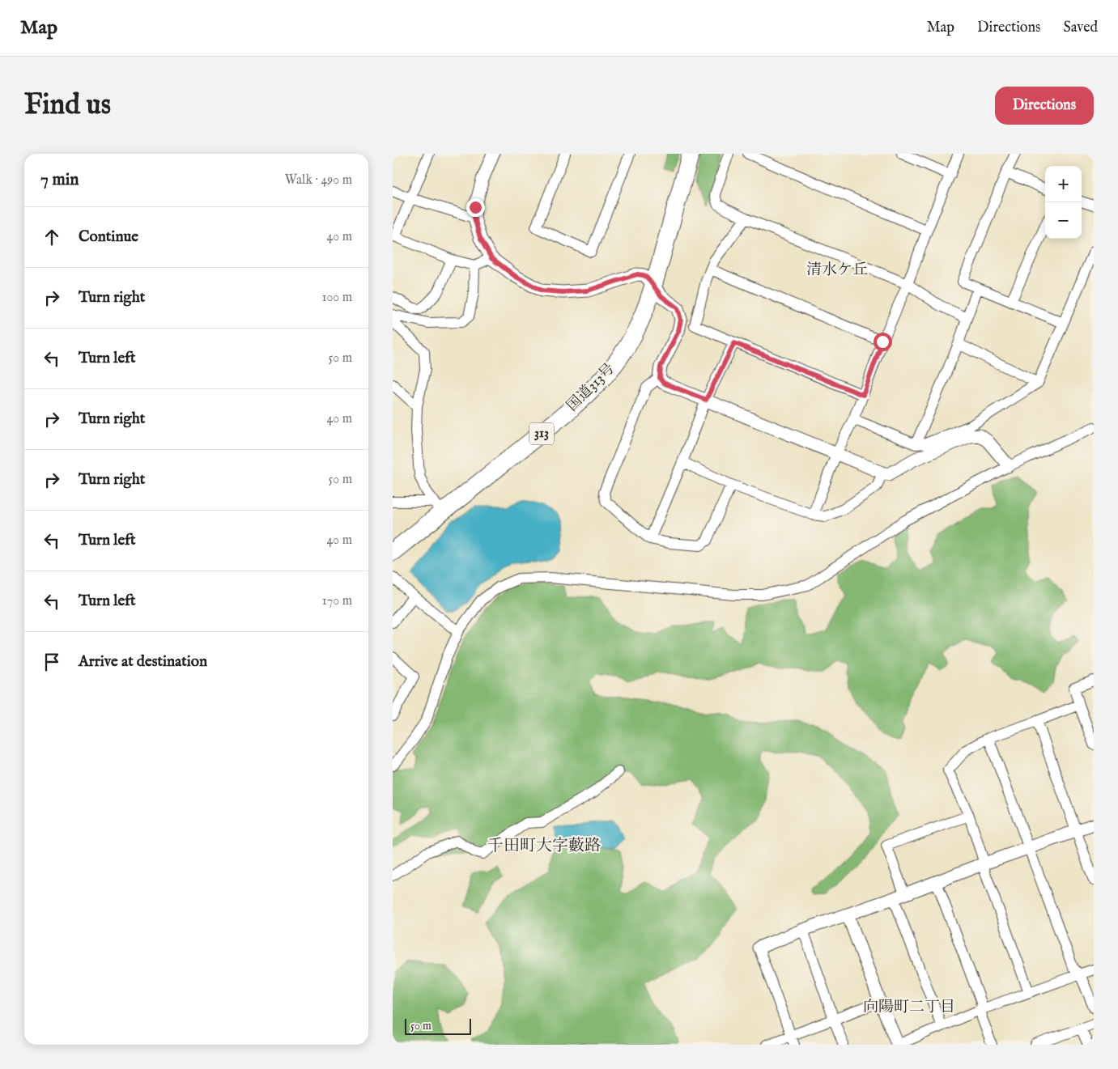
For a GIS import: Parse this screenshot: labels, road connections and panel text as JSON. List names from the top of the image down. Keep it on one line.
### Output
{"streets":{"highway":["国道313号","313"]},"districts":["清水ケ丘","千田町大字藪路","向陽町二丁目"],"scale_bar":"50 m","page":{"header":"Map","nav":["Map","Directions","Saved"],"buttons":"Directions","title":"Find us","heading":["7 min","Walk · 490 m"],"map_buttons":["+","−"],"list":[["Continue","40 m"],["Turn right","100 m"],["Turn left","50 m"],["Turn right","40 m"],["Turn right","50 m"],["Turn left","40 m"],["Turn left","170 m"],"Arrive at destination"],"scale":"50 m"}}
